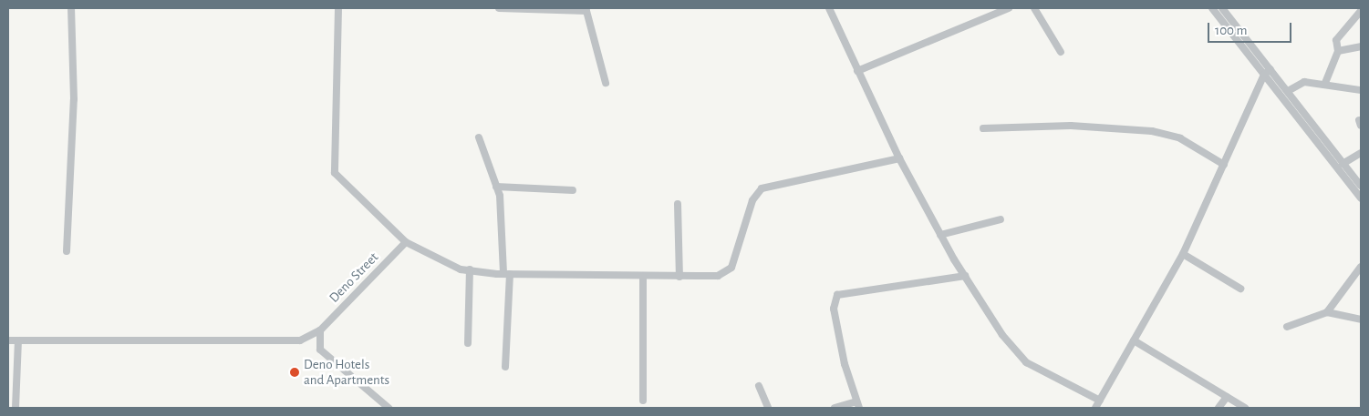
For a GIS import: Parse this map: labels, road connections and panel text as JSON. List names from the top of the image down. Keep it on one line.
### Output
{"streets":{"street":["Deno Street"]},"places":["Deno Hotels and Apartments"],"scale_bar":"100 m"}
